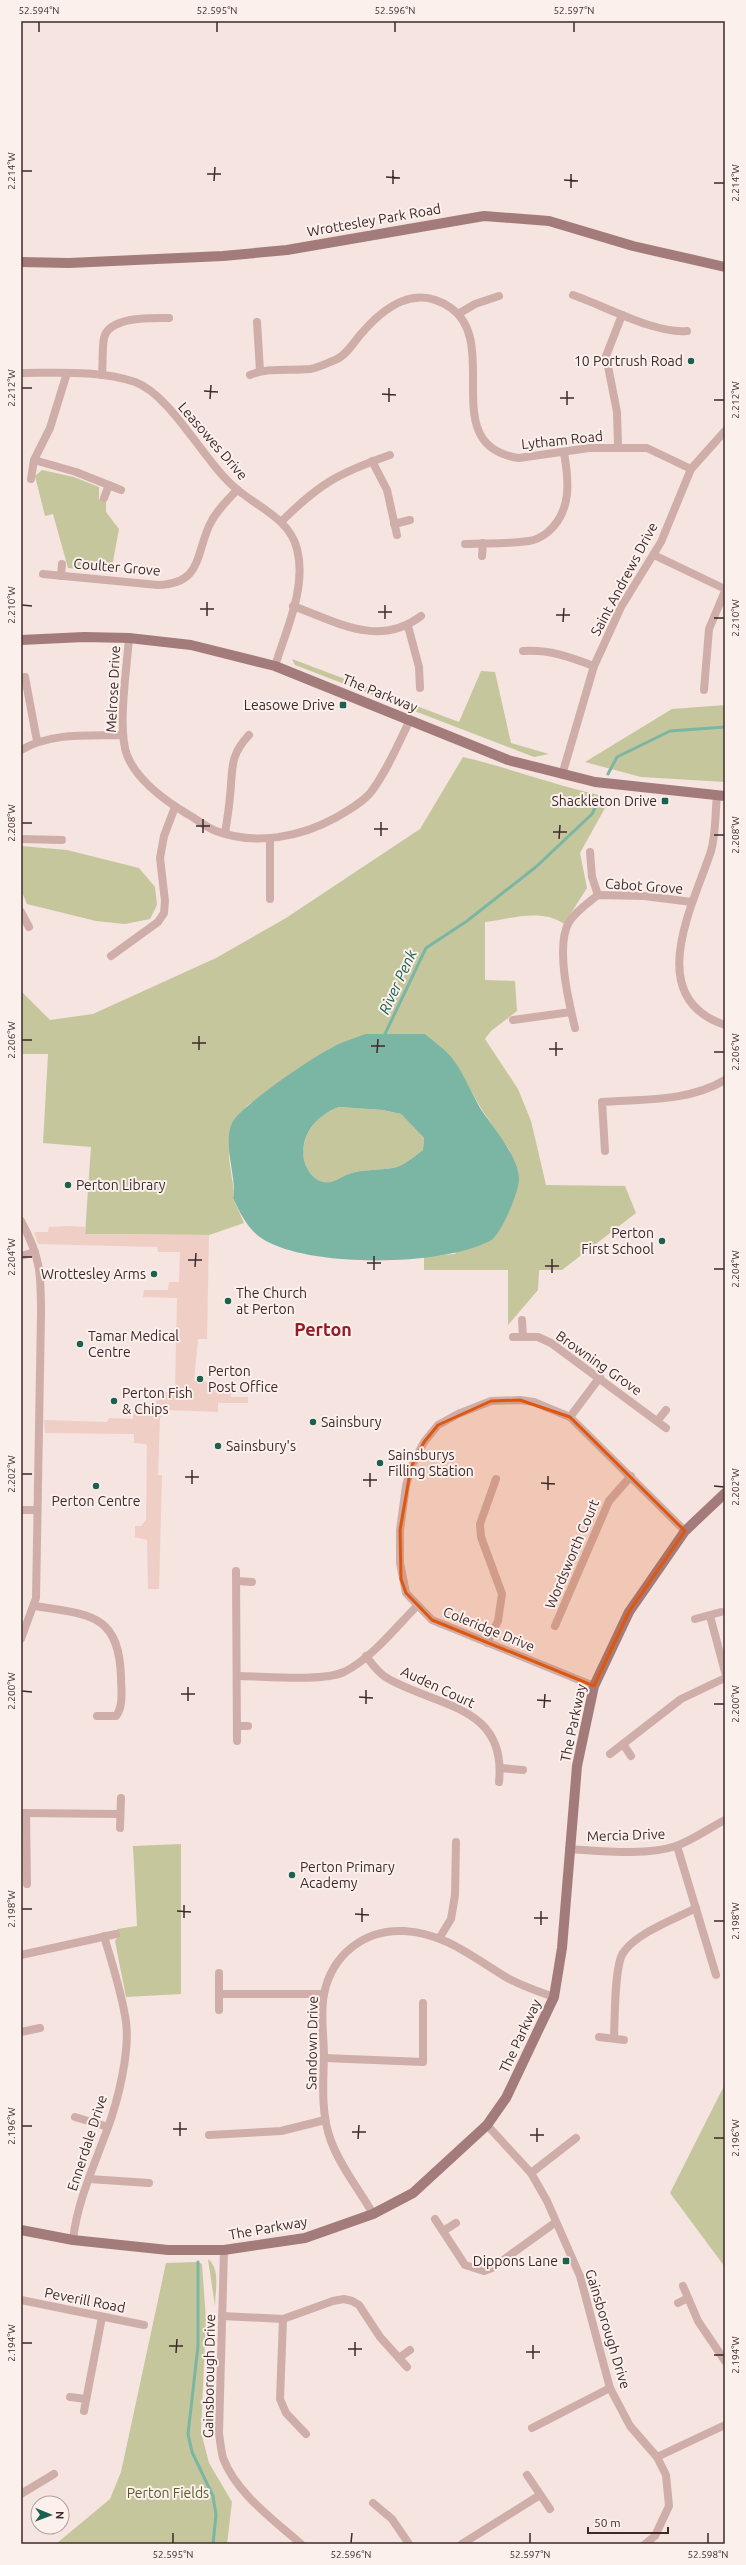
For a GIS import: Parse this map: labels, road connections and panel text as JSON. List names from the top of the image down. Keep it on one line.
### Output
{"streets":{"street":["Wrottesley Park Road","Lytham Road","Leasowes Drive","Coulter Grove","Saint Andrews Drive","Melrose Drive","The Parkway","Cabot Grove","Browning Grove","Wordsworth Court","Coleridge Drive","Auden Court","Mercia Drive","Sandown Drive","Ennerdale Drive","Peverill Road","Gainsborough Drive"]},"crossings":[["Lytham Road","Saint Andrews Drive"],["Leasowes Drive","Coulter Grove"],["Leasowes Drive","The Parkway"],["Saint Andrews Drive","The Parkway"],["Melrose Drive","The Parkway"],["The Parkway","Coleridge Drive"],["The Parkway","Mercia Drive"],["The Parkway","Sandown Drive"],["The Parkway","Ennerdale Drive"],["The Parkway","Gainsborough Drive"],["Wordsworth Court","Coleridge Drive"]],"districts":["Perton"],"water":["River Penk"],"parks":["Perton Fields"],"places":{"other":["10 Portrush Road","Perton Library","Perton First School","Wrottesley Arms","The Church at Perton","Tamar Medical Centre","Perton Post Office","Perton Fish & Chips","Sainsbury","Sainsbury's","Sainsburys Filling Station","Perton Centre","Perton Primary Academy"],"transit":["Leasowe Drive","Shackleton Drive","Dippons Lane"]},"scale_bar":"50 m","north":"right","coordinates":["52.594°N","52.595°N","52.596°N","52.597°N","2.214°W","2.212°W","2.210°W","2.208°W","2.206°W","2.204°W","2.202°W","2.200°W","2.198°W","2.196°W","2.194°W","52.598°N"]}
